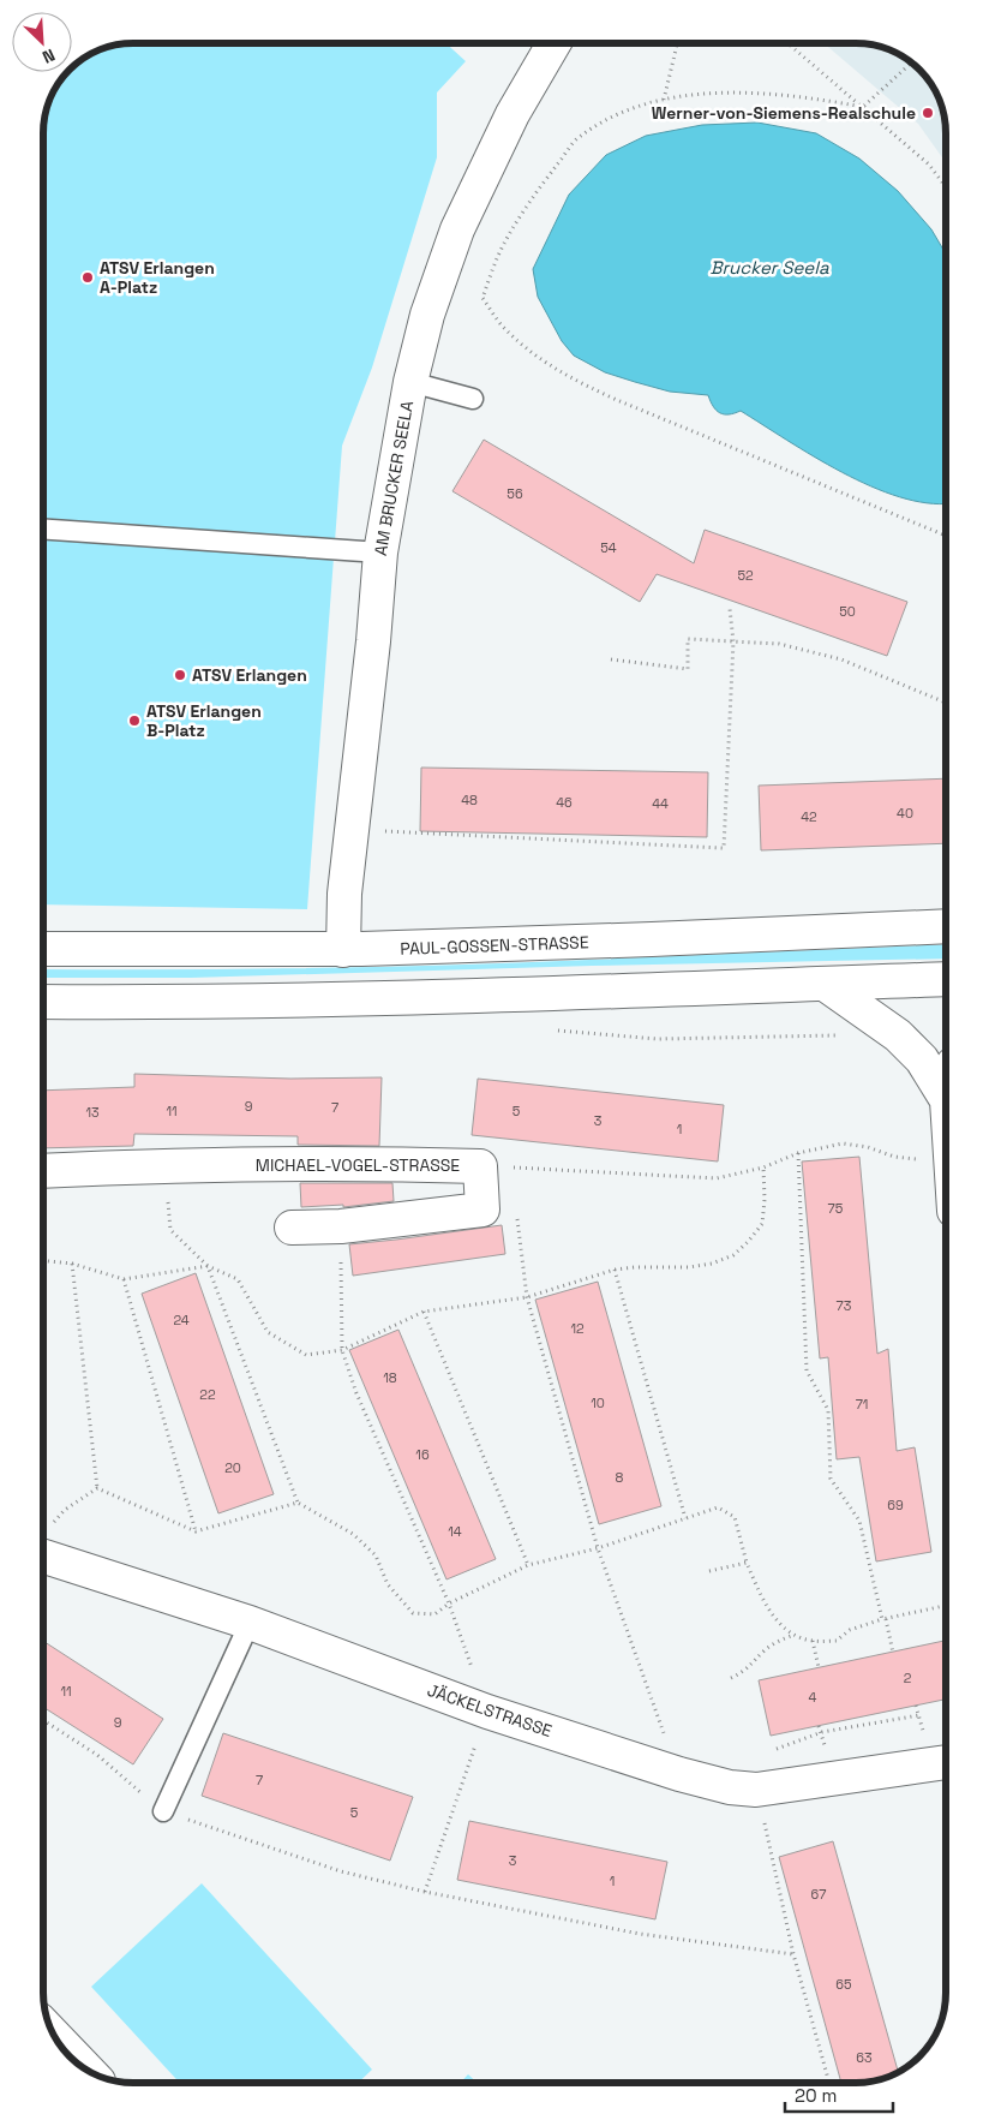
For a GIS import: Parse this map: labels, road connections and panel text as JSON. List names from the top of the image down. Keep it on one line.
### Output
{"streets":{"street":["AM BRUCKER SEELA","PAUL-GOSSEN-STRASSE","MICHAEL-VOGEL-STRASSE","JÄCKELSTRASSE"]},"crossings":[["AM BRUCKER SEELA","PAUL-GOSSEN-STRASSE"]],"water":["Brucker Seela"],"places":["Werner-von-Siemens-Realschule","ATSV Erlangen A-Platz","ATSV Erlangen","ATSV Erlangen B-Platz"],"house_numbers":["56","54","52","50","48","46","44","40","42","9","7","11","5","13","3","1","75","73","24","12","18","22","10","71","16","20","8","69","14","2","11","4","9","7","5","3","1","67","65","63"],"scale_bar":"20 m","north":"bottom right"}
